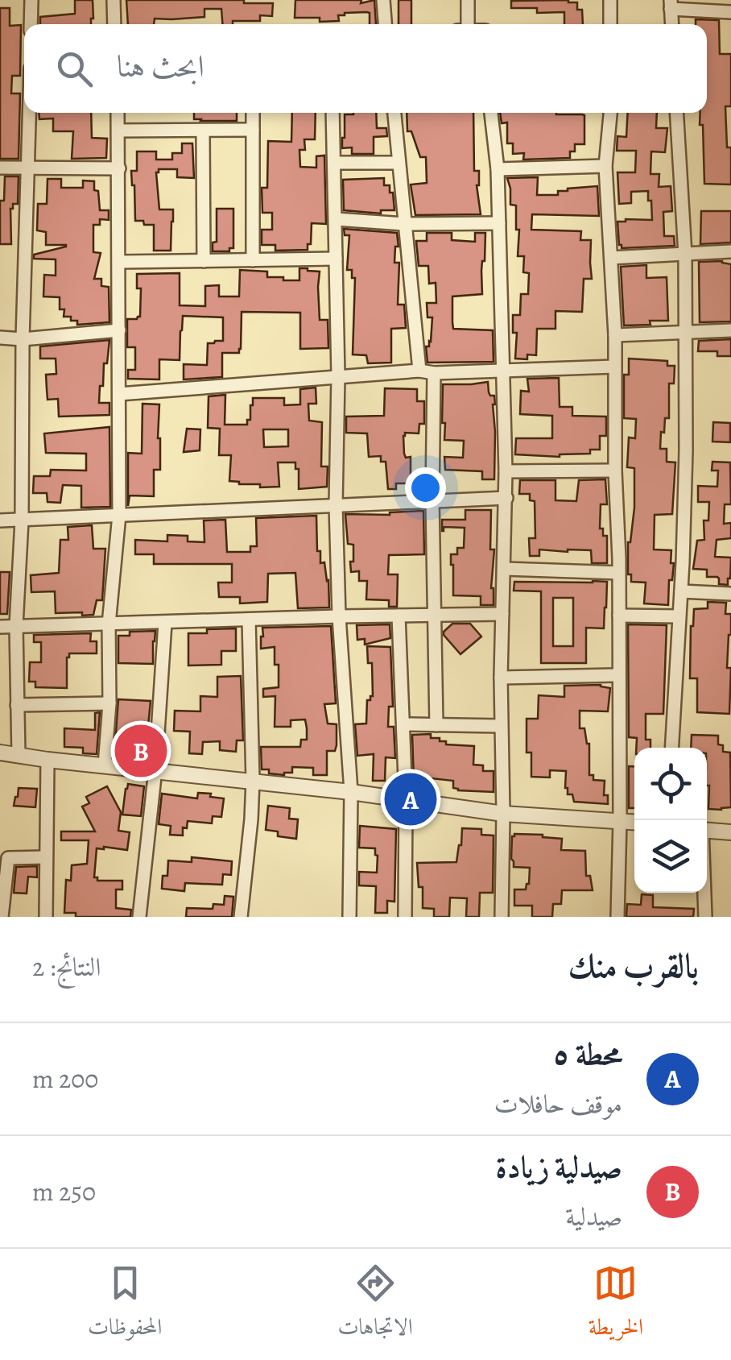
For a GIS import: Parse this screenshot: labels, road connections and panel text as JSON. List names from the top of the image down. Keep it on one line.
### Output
{"page":{"search":"ابحث هنا","pins":["B","A"],"heading":["بالقرب منك","النتائج: 2"],"list":[{"mark":"A","name":"محطة ٥","note":"موقف حافلات","value":"200 m"},{"mark":"B","name":"صيدلية زيادة","note":"صيدلية","value":"250 m"}],"nav":["الخريطة","الاتجاهات","المحفوظات"]}}
